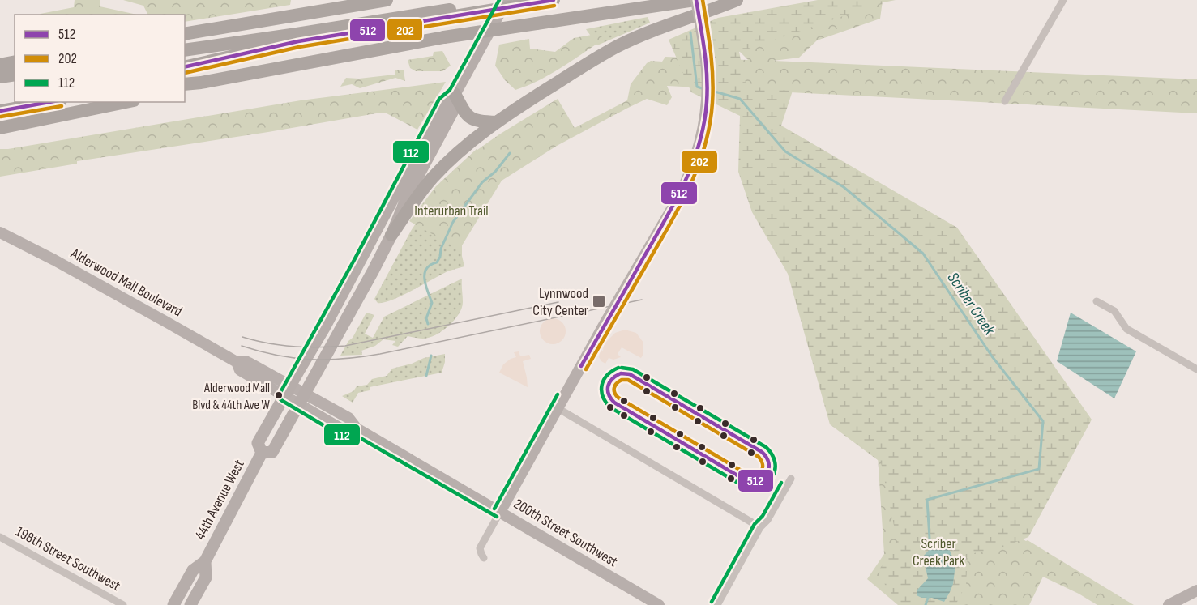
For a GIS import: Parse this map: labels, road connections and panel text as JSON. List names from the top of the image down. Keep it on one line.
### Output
{"streets":{"main road":["44th Avenue West"],"street":["Alderwood Mall Boulevard","200th Street Southwest","198th Street Southwest"]},"crossings":[["Alderwood Mall Boulevard","44th Avenue West"],["Alderwood Mall Boulevard","200th Street Southwest"],["44th Avenue West","200th Street Southwest"]],"water":["Scriber Creek"],"parks":["Interurban Trail","Scriber Creek Park"],"places":{"transit":["Lynnwood City Center"],"other":["Alderwood Mall Blvd & 44th Ave W"]},"lines":["transit line 512","transit line 202","transit line 112"],"legend":["512","202","112"]}
